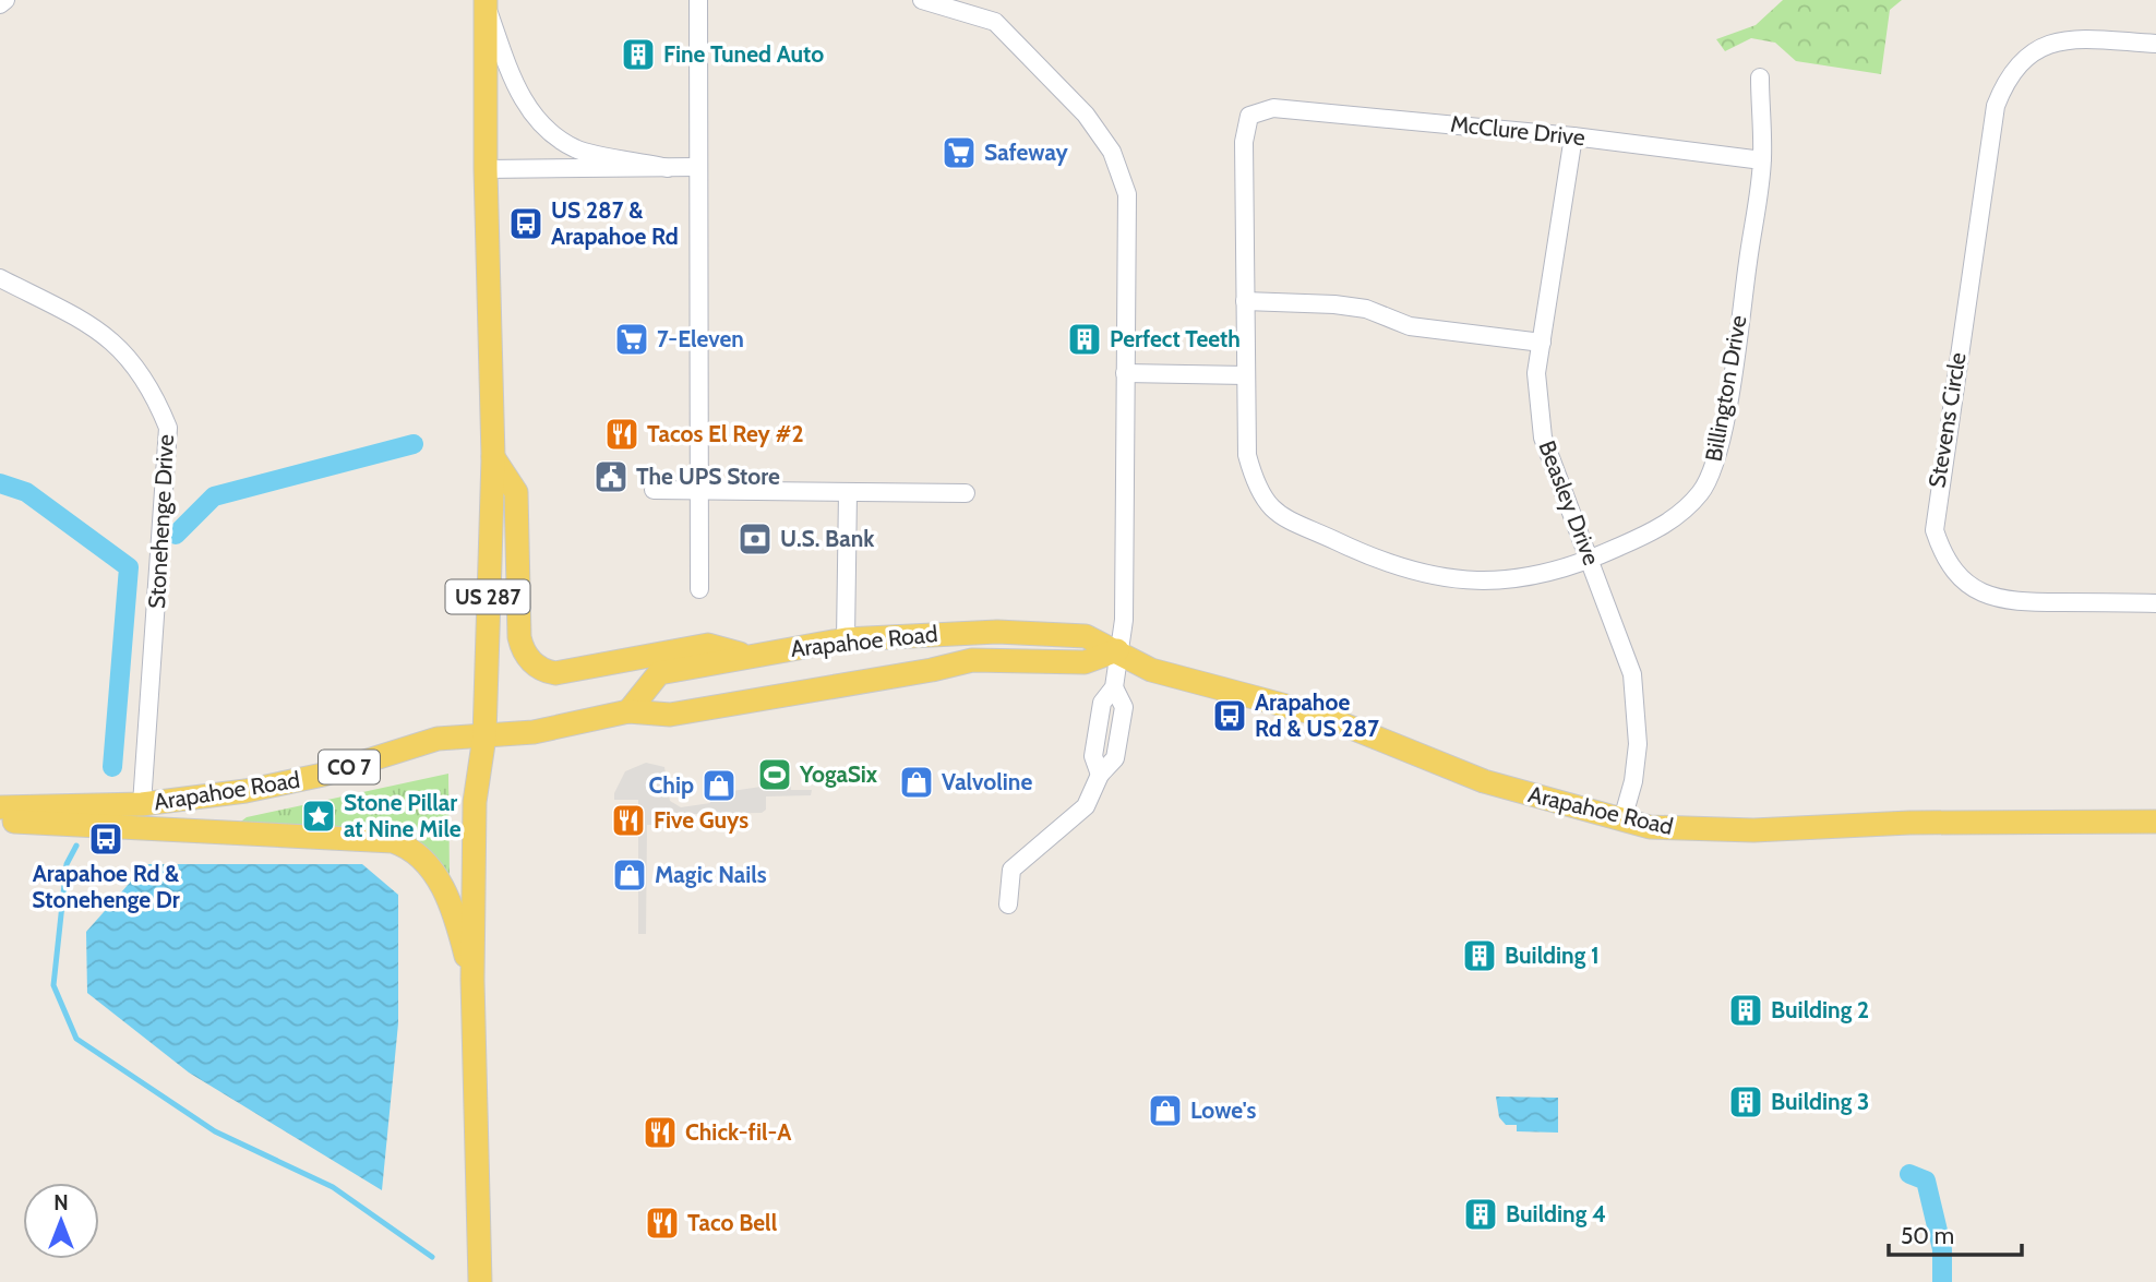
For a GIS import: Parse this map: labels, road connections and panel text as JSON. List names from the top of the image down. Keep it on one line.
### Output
{"streets":{"main road":["US 287","Arapahoe Road","CO 7"],"street":["McClure Drive","Billington Drive","Stevens Circle","Beasley Drive","Stonehenge Drive"]},"crossings":[["McClure Drive","Billington Drive"],["McClure Drive","Beasley Drive"],["Billington Drive","Beasley Drive"],["Beasley Drive","Arapahoe Road"],["Stonehenge Drive","Arapahoe Road"],["US 287","Arapahoe Road"]],"places":{"building":["Fine Tuned Auto","Perfect Teeth","Building 1","Building 2","Building 3","Building 4"],"supermarket":["Safeway","7-Eleven"],"bus stop":["US 287 & Arapahoe Rd","Arapahoe Rd & US 287","Arapahoe Rd & Stonehenge Dr"],"restaurant":["Tacos El Rey #2","Five Guys","Chick-fil-A","Taco Bell"],"public building":["The UPS Store"],"bank":["U.S. Bank"],"sports":["YogaSix"],"shop":["Valvoline","Chip","Magic Nails","Lowe's"],"place":["Stone Pillar at Nine Mile"]},"scale_bar":"50 m","north":"top"}
